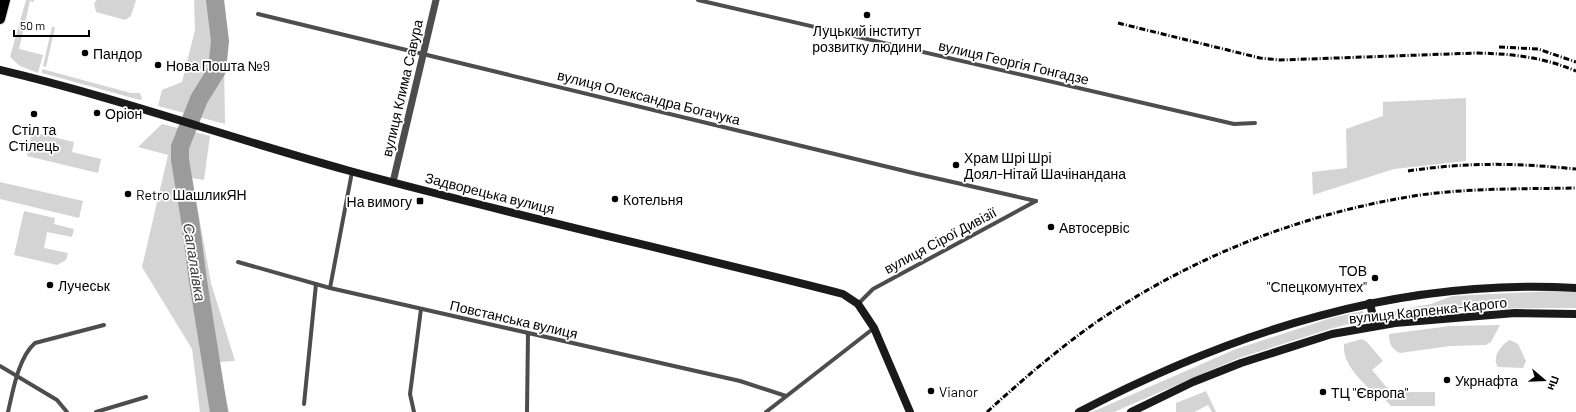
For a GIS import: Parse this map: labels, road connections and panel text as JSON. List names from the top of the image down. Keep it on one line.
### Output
{"streets":{"main road":["Задворецька вулиця","вулиця Карпенка-Карого"],"street":["вулиця Георгія Гонгадзе","вулиця Клима Савура","вулиця Олександра Богачука","вулиця Сірої Дивізії","Повстанська вулиця"]},"crossings":[["вулиця Клима Савура","вулиця Олександра Богачука"],["вулиця Клима Савура","Задворецька вулиця"],["вулиця Олександра Богачука","вулиця Сірої Дивізії"],["Задворецька вулиця","вулиця Сірої Дивізії"]],"water":["Сапалаївка"],"places":{"other":["Луцький інститут розвитку людини","Пандор","Нова Пошта №9","Оріон","Стіл та Стілець","Храм Шрі Шрі Доял-Нітай Шачінандана","Retro ШашликЯН","Котельня","Автосервіс","ТОВ \"Спецкомунтех\"","Лучеськ","Укрнафта","Vianor","ТЦ \"Європа\""],"transit":["На вимогу"]},"scale_bar":"50 m","north":"right"}
